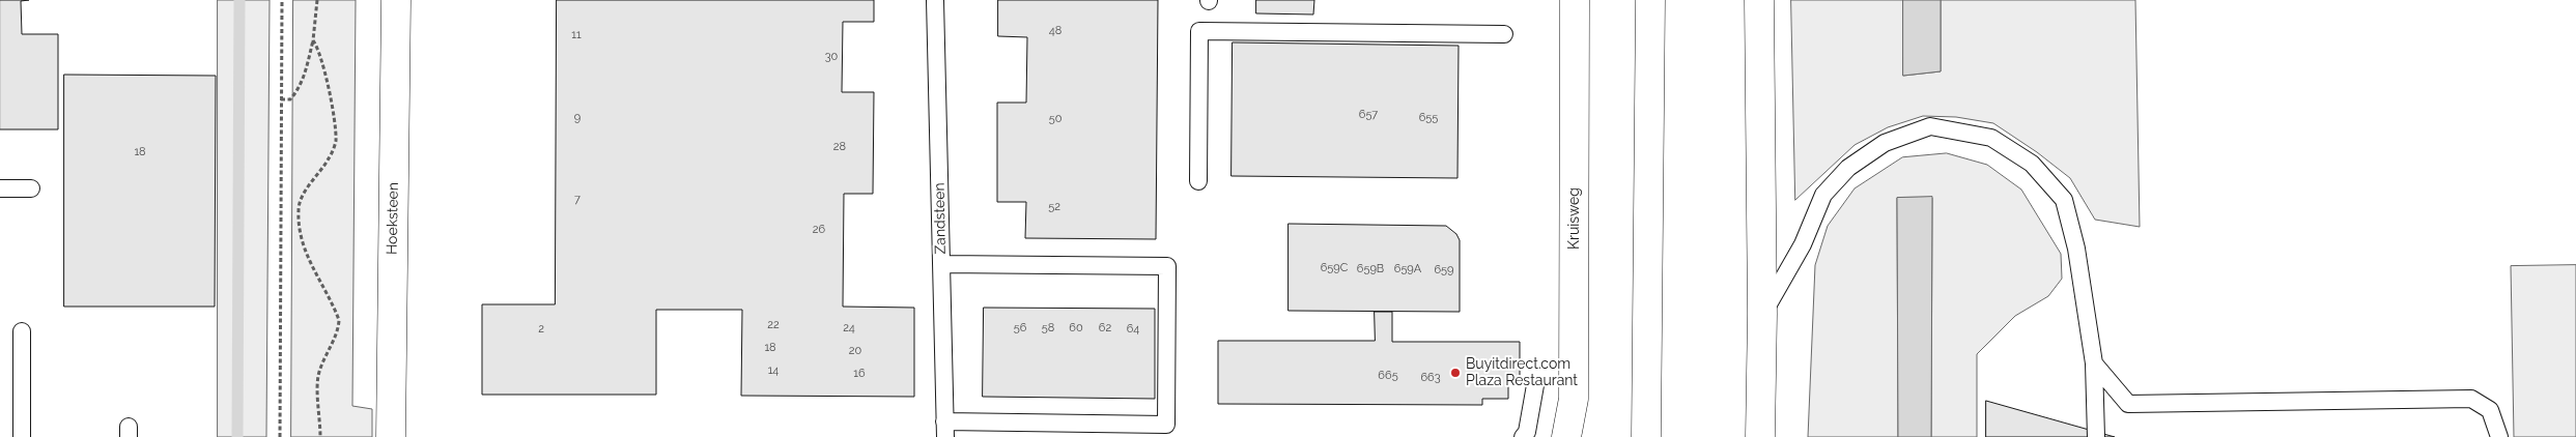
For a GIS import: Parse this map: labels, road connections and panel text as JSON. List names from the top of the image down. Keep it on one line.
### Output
{"streets":{"main road":["Hoeksteen","Kruisweg"],"lane":["Zandsteen"]},"places":["Buyitdirect.com Plaza Restaurant"],"house_numbers":["48","11","30","657","9","655","50","28","18","7","52","26","659C","659B","659A","659","22","24","56","58","60","62","2","64","18","20","14","16","665","663"]}
